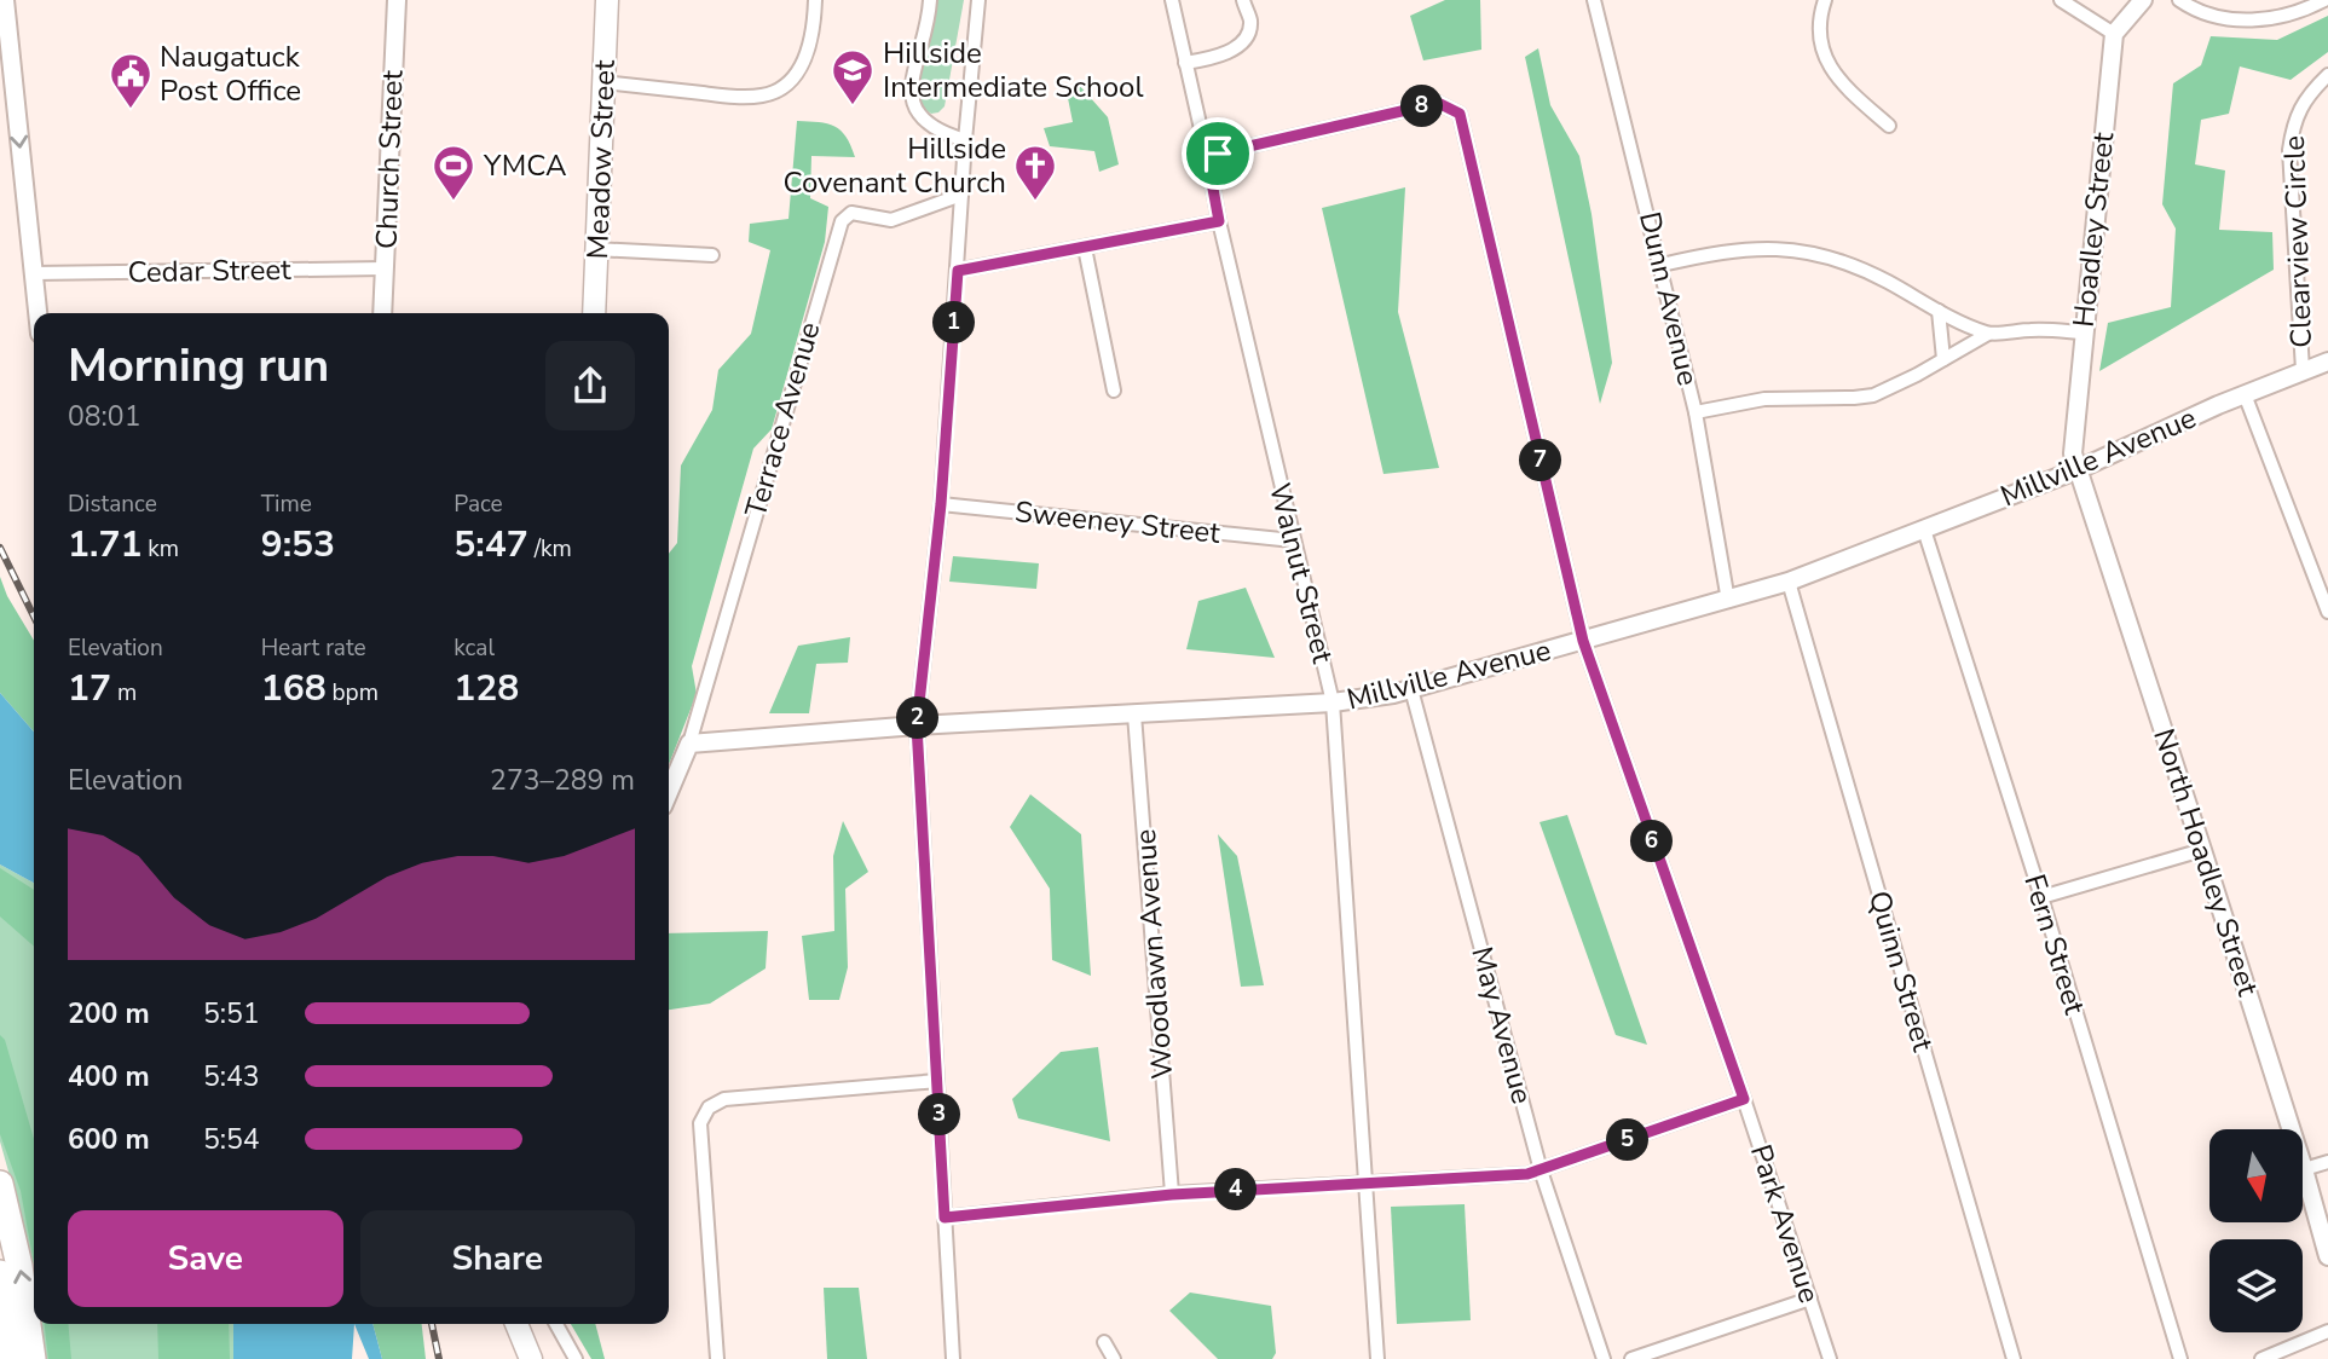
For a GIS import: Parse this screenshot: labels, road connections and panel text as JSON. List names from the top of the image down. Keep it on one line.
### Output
{"streets":{"main road":["Meadow Street"],"street":["Church Street","Hoadley Street","Clearview Circle","Cedar Street","Dunn Avenue","Terrace Avenue","Millville Avenue","Sweeney Street","Walnut Street","North Hoadley Street","Fern Street","Woodlawn Avenue","Quinn Street","May Avenue","Park Avenue"]},"crossings":[["Church Street","Cedar Street"],["Hoadley Street","Millville Avenue"],["Hoadley Street","North Hoadley Street"],["Clearview Circle","Millville Avenue"],["Dunn Avenue","Millville Avenue"],["Terrace Avenue","Millville Avenue"],["Millville Avenue","Walnut Street"],["Millville Avenue","North Hoadley Street"],["Millville Avenue","Fern Street"],["Millville Avenue","Woodlawn Avenue"],["Millville Avenue","Quinn Street"],["Millville Avenue","May Avenue"],["Millville Avenue","Park Avenue"],["Sweeney Street","Walnut Street"],["Walnut Street","Park Avenue"]],"places":{"school or university":["Hillside Intermediate School"],"public building":["Naugatuck Post Office"],"sports":["YMCA"],"church":["Hillside Covenant Church"]},"north":"bottom","page":{"pins":["8","1","7","2","6","3","5","4"],"heading":["Morning run","08:01"],"stats":[["Distance","1.71 km"],["Time","9:53"],["Pace","5:47 /km"],["Elevation","17 m"],["Heart rate","168 bpm"],["kcal","128"]],"chart":["Elevation","273–289 m"],"list":[{"name":"200 m","note":"5:51"},{"name":"400 m","note":"5:43"},{"name":"600 m","note":"5:54"}],"buttons":["Save","Share"]}}
